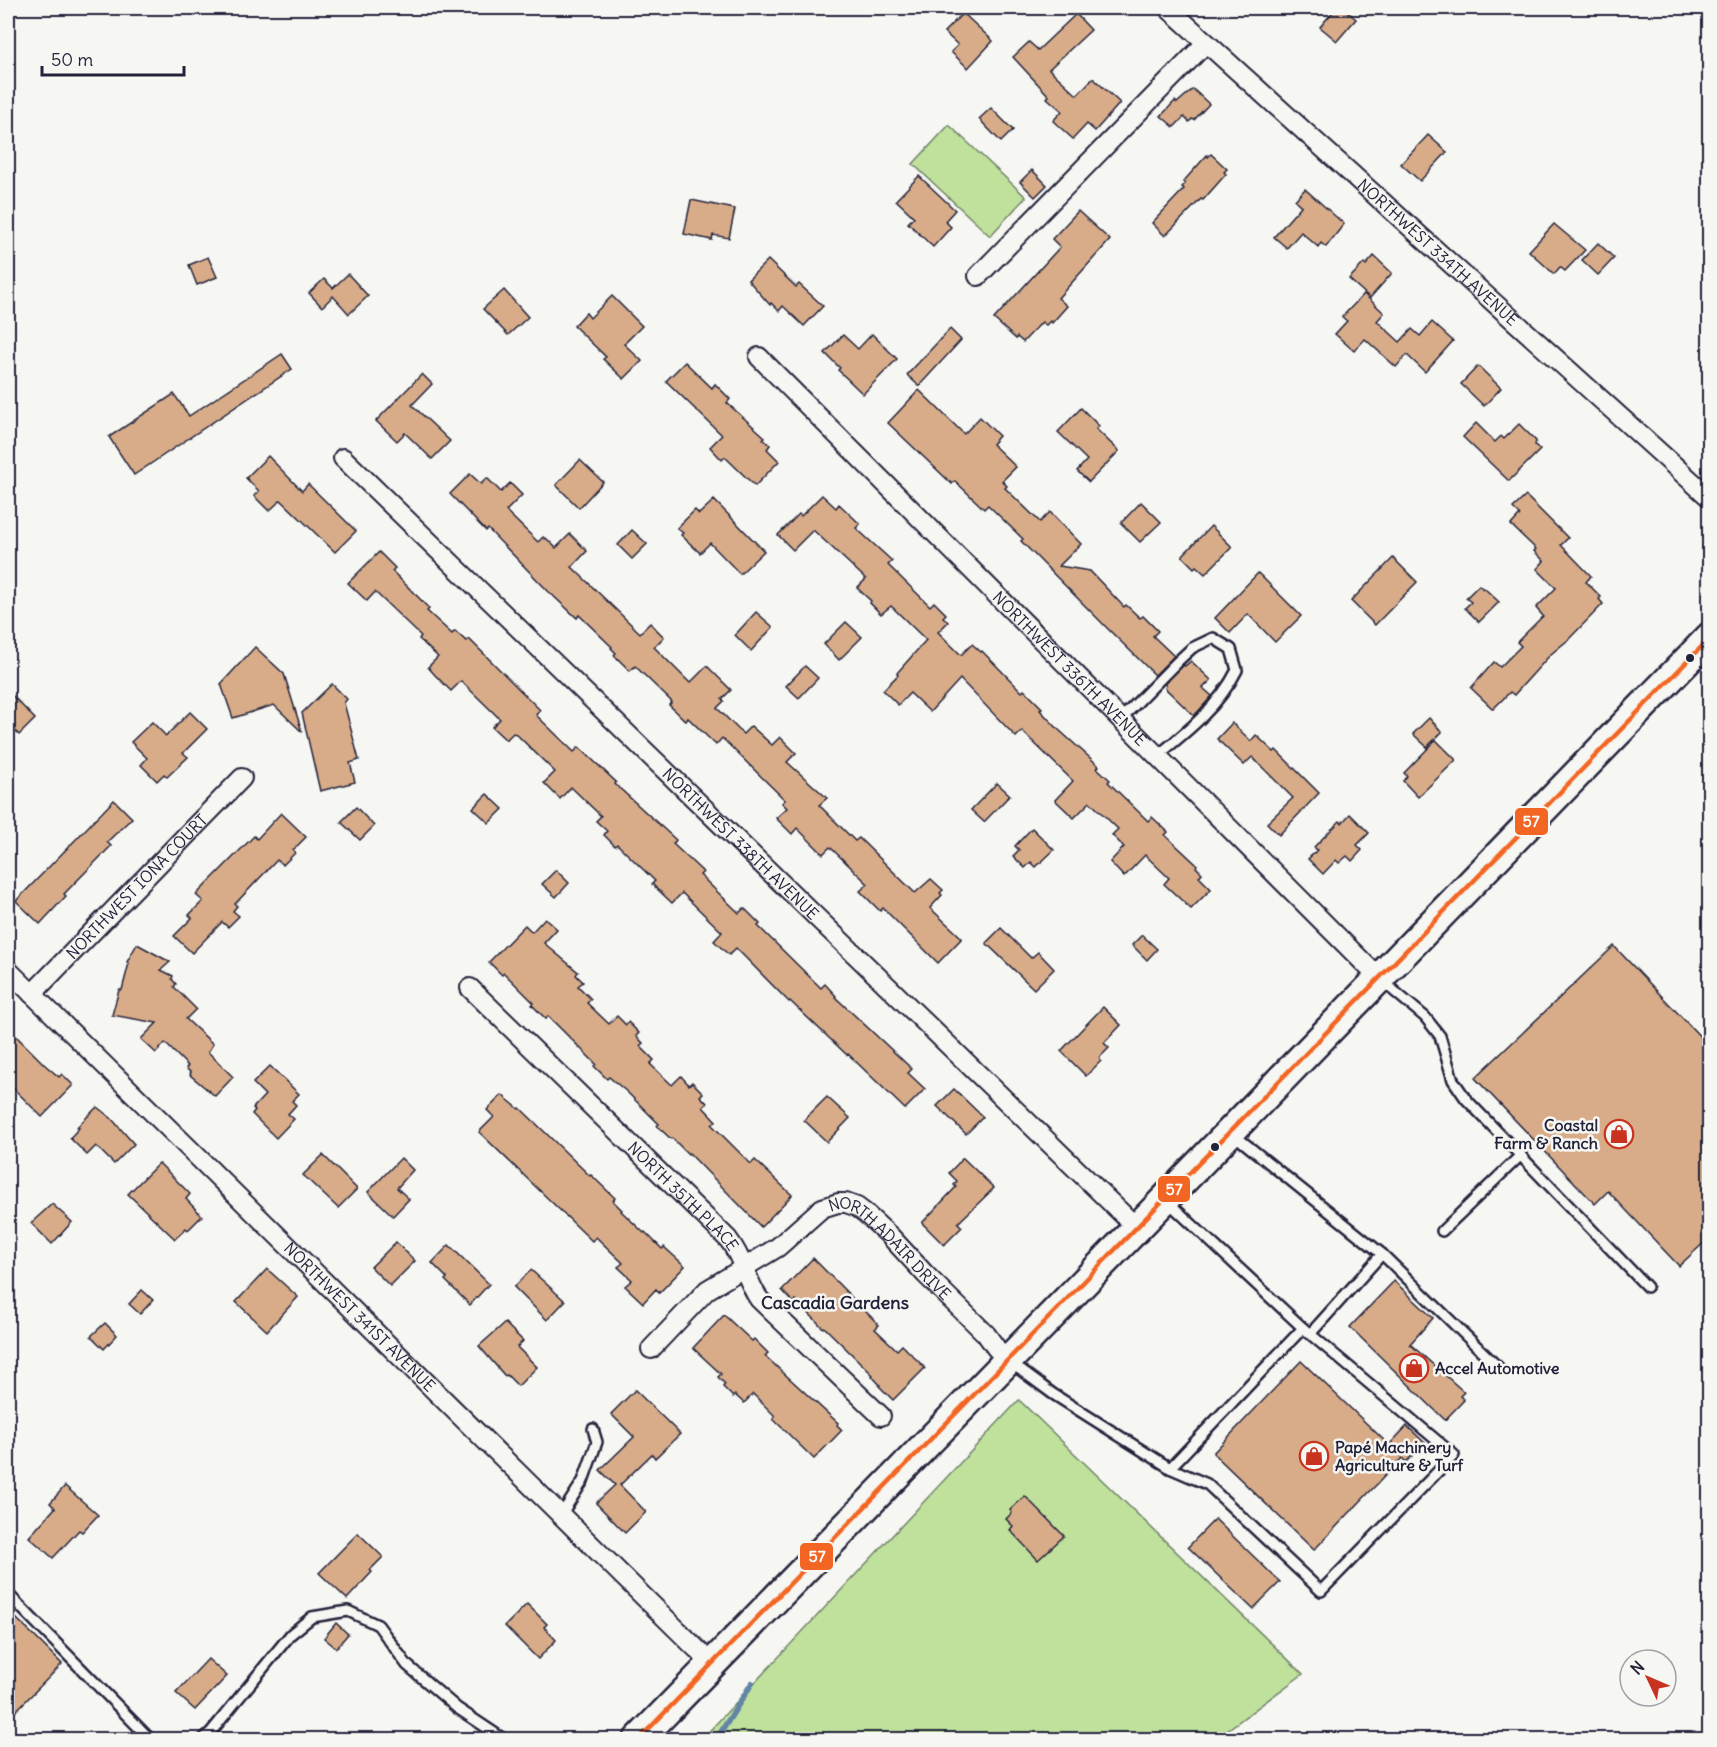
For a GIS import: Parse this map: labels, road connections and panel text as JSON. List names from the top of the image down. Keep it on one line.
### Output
{"streets":{"street":["NORTHWEST 334TH AVENUE","NORTHWEST 336TH AVENUE","NORTHWEST 338TH AVENUE","NORTHWEST IONA COURT","NORTH 35TH PLACE","NORTH ADAIR DRIVE","NORTHWEST 341ST AVENUE"]},"crossings":[["NORTHWEST IONA COURT","NORTHWEST 341ST AVENUE"],["NORTH 35TH PLACE","NORTH ADAIR DRIVE"]],"districts":["Cascadia Gardens"],"places":{"shop":["Coastal Farm & Ranch","Accel Automotive","Papé Machinery Agriculture & Turf"]},"lines":["transit line 57"],"scale_bar":"50 m","north":"top left"}
